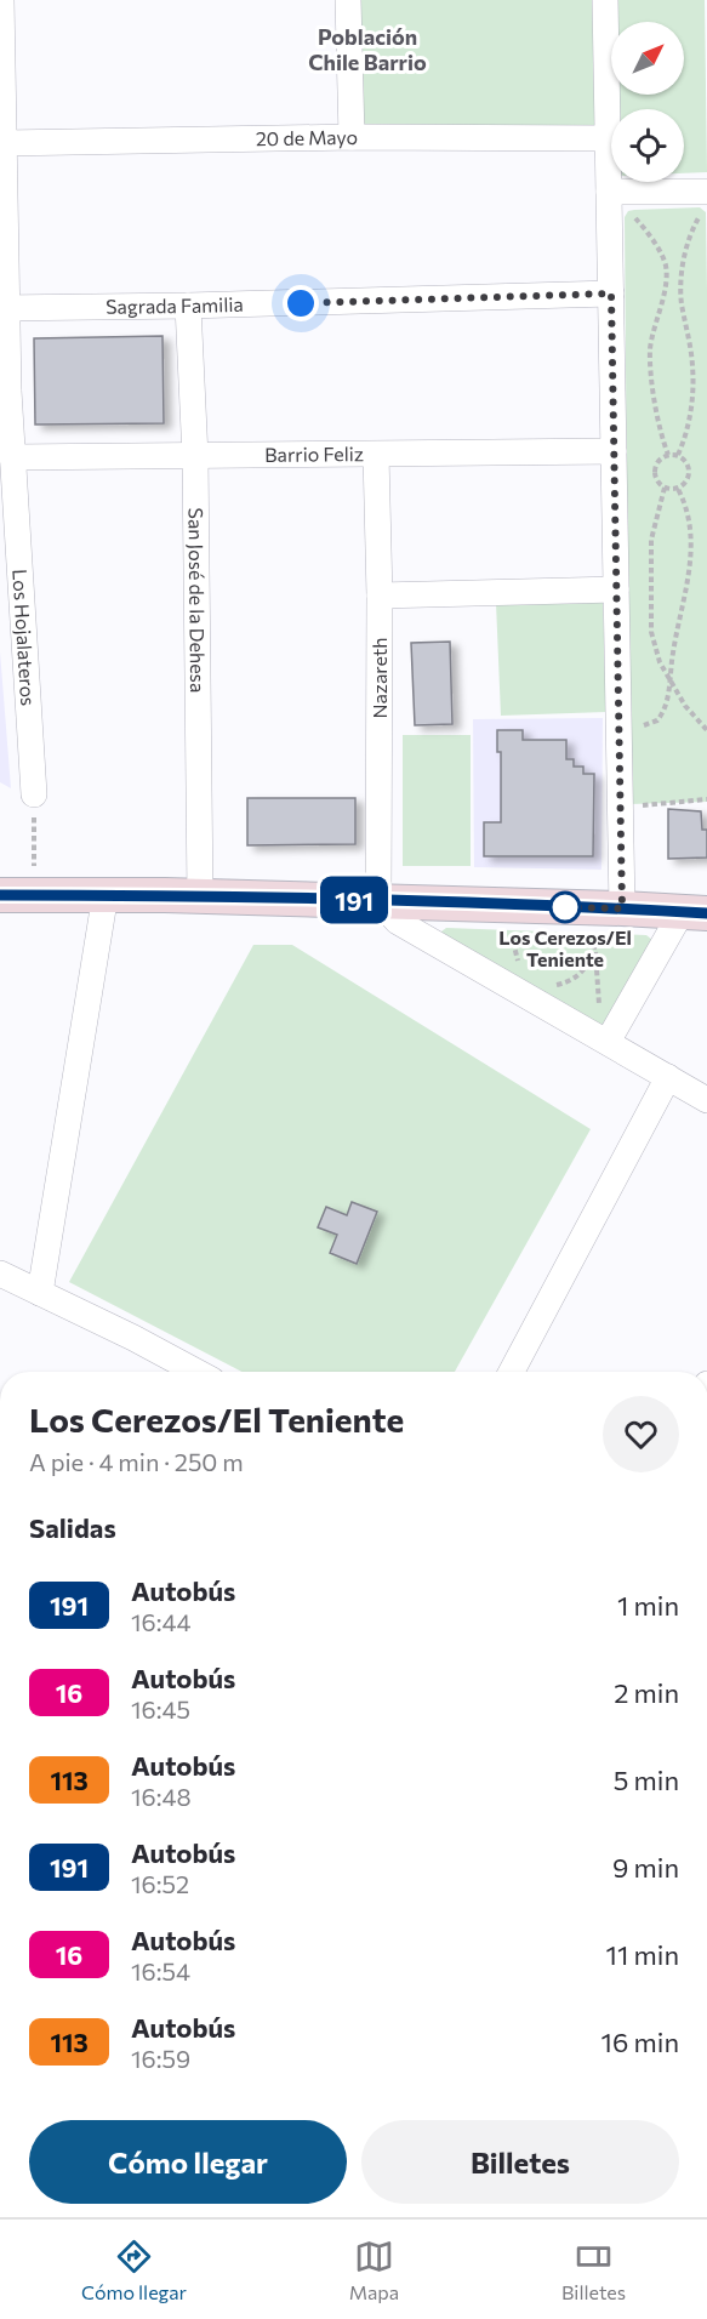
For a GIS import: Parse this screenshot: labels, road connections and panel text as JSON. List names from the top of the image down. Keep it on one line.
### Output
{"streets":{"street":["20 de Mayo","Sagrada Familia","Barrio Feliz","San José de la Dehesa","Los Hojalateros","Nazareth"]},"crossings":[["20 de Mayo","Los Hojalateros"],["Sagrada Familia","San José de la Dehesa"],["Sagrada Familia","Los Hojalateros"],["Barrio Feliz","San José de la Dehesa"],["Barrio Feliz","Los Hojalateros"],["Barrio Feliz","Nazareth"]],"districts":["Población Chile Barrio"],"places":["Los Cerezos/El Teniente"],"lines":["bus line 191"],"north":"top right","page":{"on_map":"191","heading":[["Los Cerezos/El Teniente","A pie · 4 min · 250 m"],"Salidas"],"list":[{"mark":"191","name":"Autobús","note":"16:44","value":"1 min"},{"mark":"16","name":"Autobús","note":"16:45","value":"2 min"},{"mark":"113","name":"Autobús","note":"16:48","value":"5 min"},{"mark":"191","name":"Autobús","note":"16:52","value":"9 min"},{"mark":"16","name":"Autobús","note":"16:54","value":"11 min"},{"mark":"113","name":"Autobús","note":"16:59","value":"16 min"}],"buttons":["Cómo llegar","Billetes"],"tabs":["Cómo llegar","Mapa","Billetes"]}}
